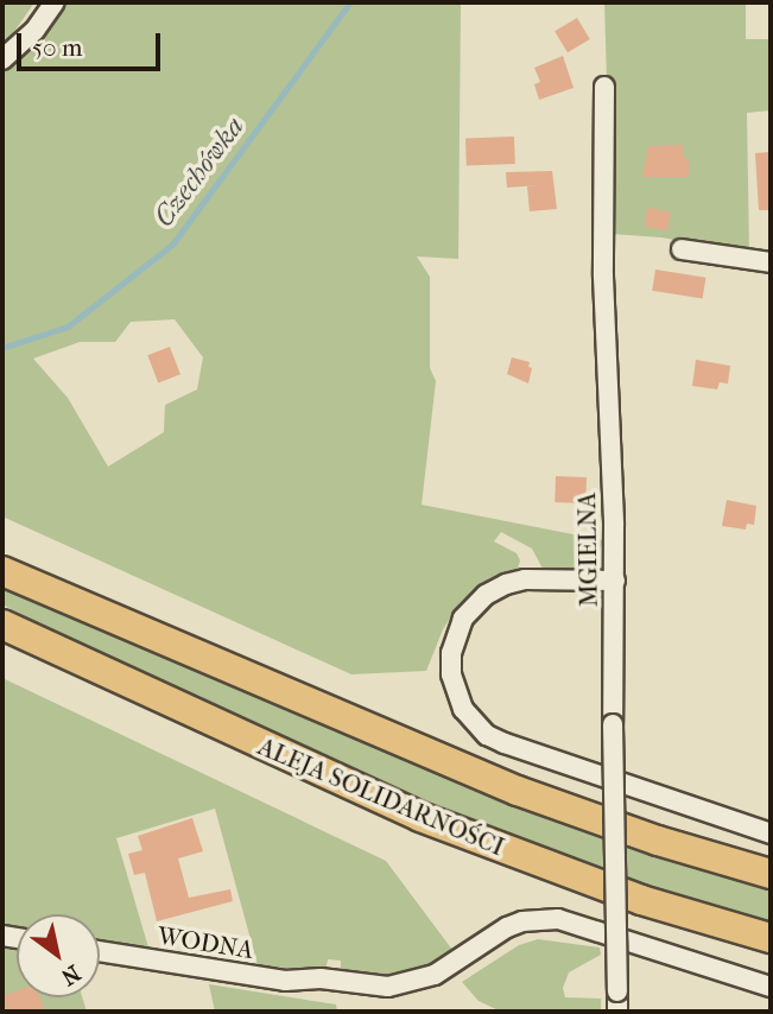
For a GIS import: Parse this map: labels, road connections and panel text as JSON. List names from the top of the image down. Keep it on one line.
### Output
{"streets":{"main road":["ALEJA SOLIDARNOŚCI"],"street":["MGIELNA","WODNA"]},"water":["Czechówka"],"scale_bar":"50 m","north":"bottom right"}
